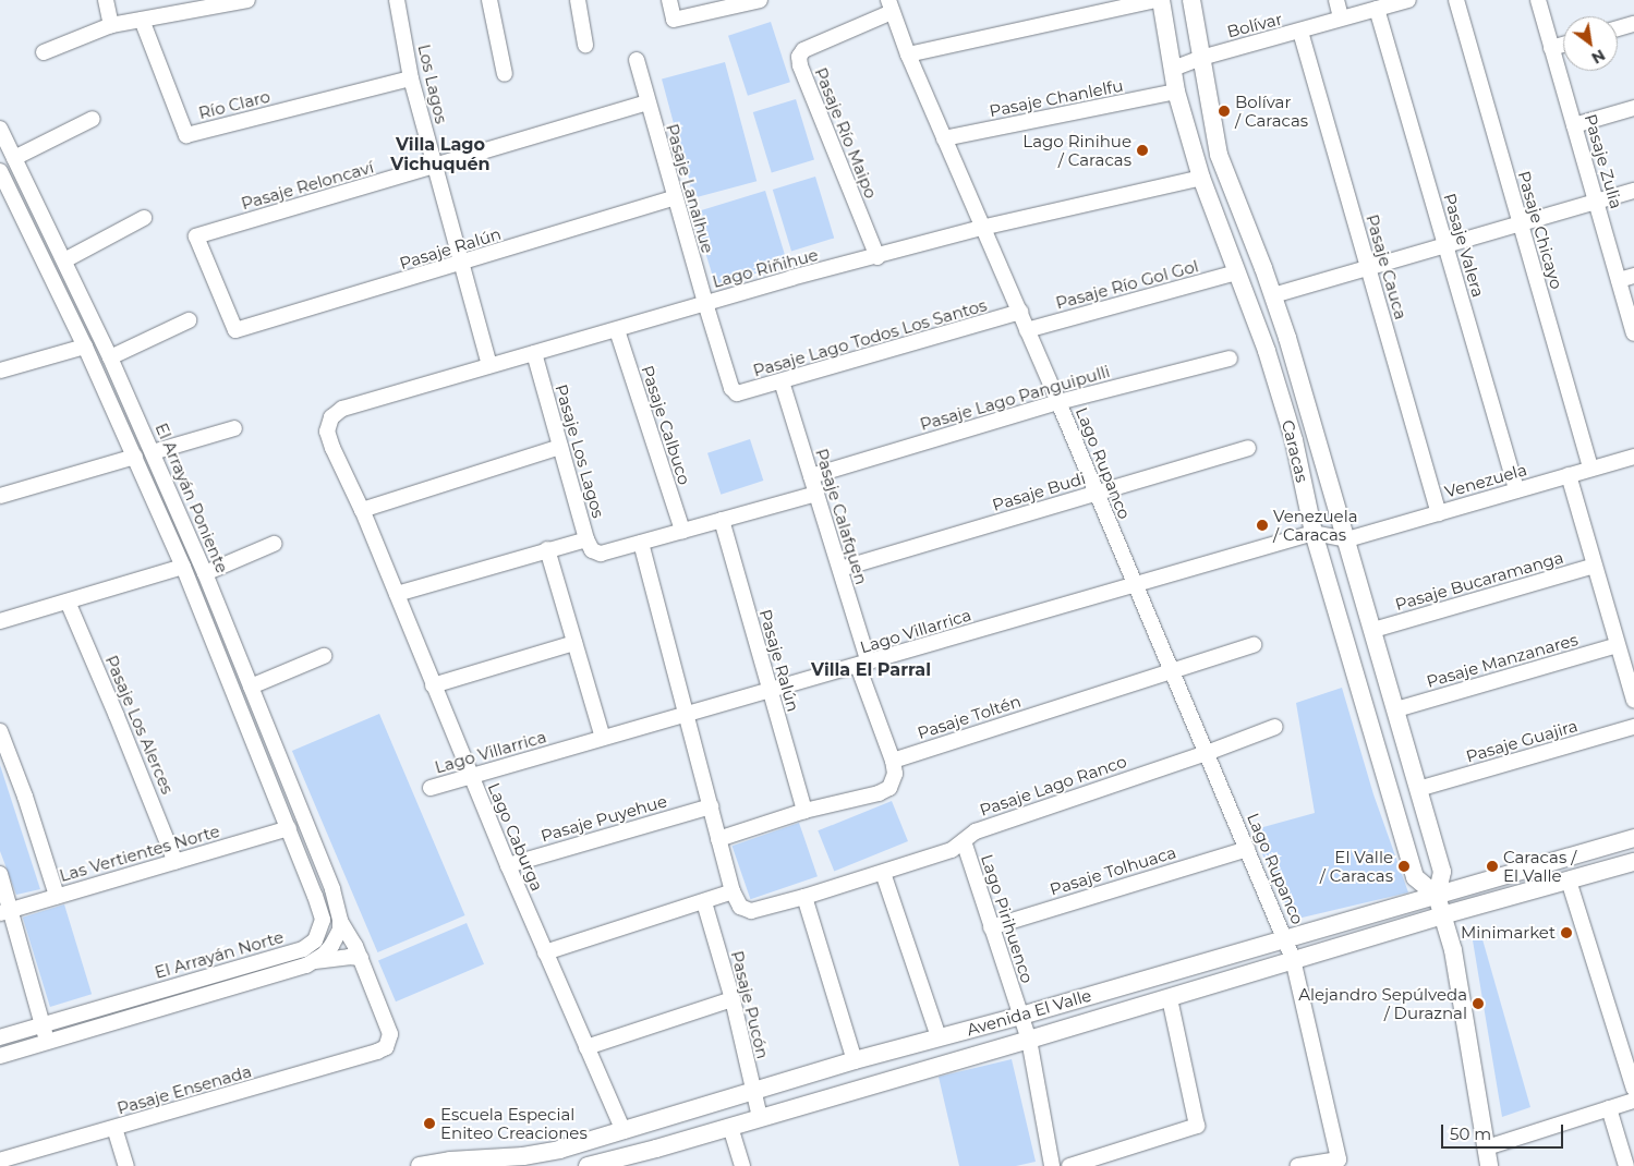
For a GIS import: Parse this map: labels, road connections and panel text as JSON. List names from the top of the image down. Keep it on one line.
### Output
{"streets":{"street":["Bolívar","Los Lagos","Pasaje Chanlelfu","Río Claro","Pasaje Río Maipo","Pasaje Zulia","Pasaje Reloncaví","Pasaje Lanalhue","Pasaje Chicayo","Pasaje Valera","Pasaje Ralún","Pasaje Cauca","Lago Riñihue","Pasaje Río Gol Gol","Pasaje Lago Todos Los Santos","Pasaje Lago Panguipulli","Pasaje Calbuco","Pasaje Los Lagos","Caracas","Lago Rupanco","Venezuela","Pasaje Budi","El Arrayán Poniente","Pasaje Calafquen","Pasaje Bucaramanga","Lago Villarrica","Pasaje Manzanares","Pasaje Toltén","Pasaje Los Alerces","Pasaje Guajira","Pasaje Lago Ranco","Pasaje Puyehue","Lago Caburga","Las Vertientes Norte","Pasaje Tolhuaca","Lago Pirihuenco","El Arrayán Norte","Pasaje Pucón","Avenida El Valle","Pasaje Ensenada"]},"crossings":[["Bolívar","Pasaje Valera"],["Bolívar","Pasaje Cauca"],["Bolívar","Caracas"],["Los Lagos","Río Claro"],["Los Lagos","Pasaje Reloncaví"],["Los Lagos","Pasaje Ralún"],["Los Lagos","Lago Riñihue"],["Pasaje Chanlelfu","Caracas"],["Pasaje Chanlelfu","Lago Rupanco"],["Pasaje Río Maipo","Lago Riñihue"],["Pasaje Río Maipo","Lago Rupanco"],["Pasaje Reloncaví","Pasaje Lanalhue"],["Pasaje Reloncaví","Pasaje Ralún"],["Pasaje Lanalhue","Pasaje Ralún"],["Pasaje Lanalhue","Lago Riñihue"],["Pasaje Lanalhue","Pasaje Lago Todos Los Santos"],["Pasaje Chicayo","Venezuela"],["Pasaje Valera","Venezuela"],["Pasaje Ralún","Lago Villarrica"],["Pasaje Cauca","Venezuela"],["Lago Riñihue","Pasaje Calbuco"],["Lago Riñihue","Pasaje Los Lagos"],["Lago Riñihue","Caracas"],["Lago Riñihue","Lago Rupanco"],["Lago Riñihue","Lago Caburga"],["Pasaje Río Gol Gol","Caracas"],["Pasaje Río Gol Gol","Lago Rupanco"],["Pasaje Lago Todos Los Santos","Lago Rupanco"],["Pasaje Lago Todos Los Santos","Pasaje Calafquen"],["Pasaje Lago Panguipulli","Lago Rupanco"],["Pasaje Lago Panguipulli","Pasaje Calafquen"],["Caracas","Venezuela"],["Caracas","Pasaje Bucaramanga"],["Caracas","Lago Villarrica"],["Caracas","Pasaje Manzanares"],["Caracas","Pasaje Guajira"],["Caracas","Avenida El Valle"],["Lago Rupanco","Pasaje Budi"],["Lago Rupanco","Lago Villarrica"],["Lago Rupanco","Pasaje Toltén"],["Lago Rupanco","Pasaje Lago Ranco"],["Lago Rupanco","Pasaje Tolhuaca"],["Lago Rupanco","Avenida El Valle"],["Venezuela","Lago Villarrica"],["Pasaje Budi","Pasaje Calafquen"],["El Arrayán Poniente","Pasaje Ensenada"],["Pasaje Calafquen","Lago Villarrica"],["Pasaje Calafquen","Pasaje Toltén"],["Lago Villarrica","Lago Caburga"],["Pasaje Los Alerces","Las Vertientes Norte"],["Pasaje Lago Ranco","Lago Pirihuenco"],["Pasaje Puyehue","Lago Caburga"],["Lago Caburga","Avenida El Valle"],["Pasaje Tolhuaca","Lago Pirihuenco"],["Lago Pirihuenco","Avenida El Valle"],["Pasaje Pucón","Avenida El Valle"]],"districts":["Villa Lago Vichuquén","Villa El Parral"],"places":["Bolívar / Caracas","Lago Rinihue / Caracas","Venezuela / Caracas","El Valle / Caracas","Caracas / El Valle","Minimarket","Alejandro Sepúlveda / Duraznal","Escuela Especial Eniteo Creaciones"],"scale_bar":"50 m","north":"bottom right"}
